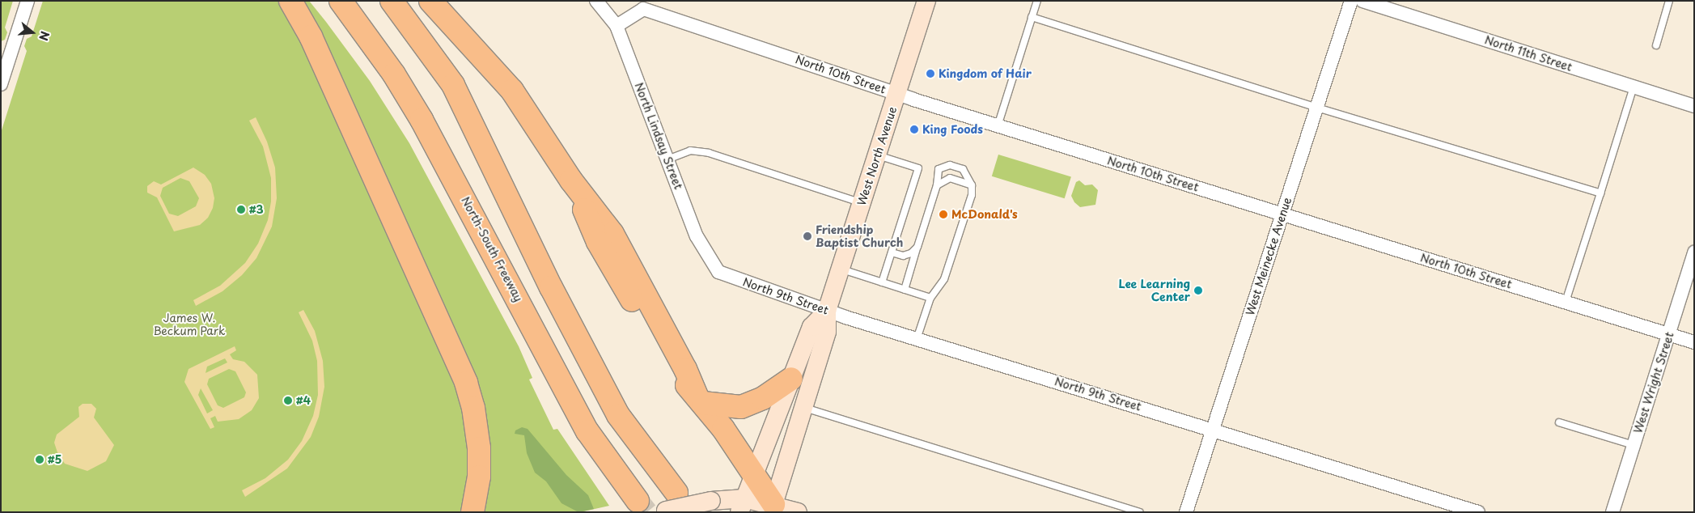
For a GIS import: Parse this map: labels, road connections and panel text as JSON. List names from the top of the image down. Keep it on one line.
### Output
{"streets":{"highway":["North-South Freeway"],"main road":["West North Avenue"],"street":["North 11th Street","North 10th Street","North Lindsay Street","West Meinecke Avenue","North 9th Street","West Wright Street"]},"crossings":[["North 10th Street","North Lindsay Street"],["North 10th Street","West North Avenue"],["North 10th Street","West Meinecke Avenue"],["North 10th Street","West Wright Street"],["North Lindsay Street","North 9th Street"],["West North Avenue","North 9th Street"],["West Meinecke Avenue","North 9th Street"]],"parks":["James W. Beckum Park"],"places":["Kingdom of Hair","King Foods","#3","McDonald's","Friendship Baptist Church","Lee Learning Center","#4","#5"],"north":"right"}
